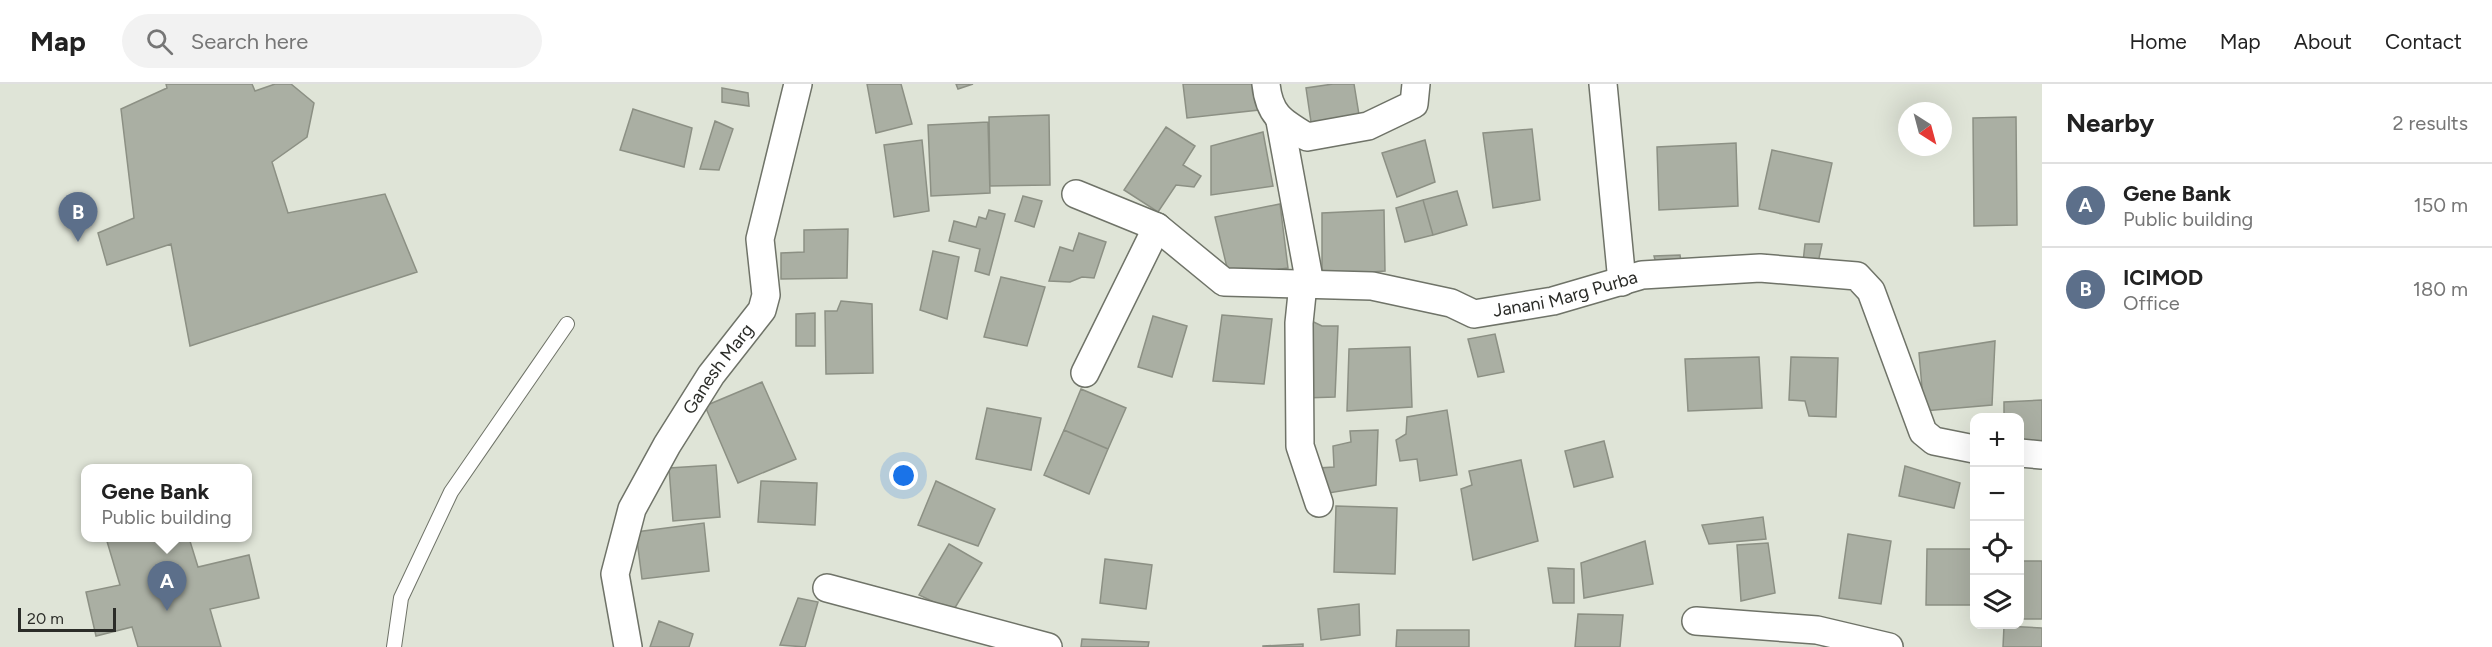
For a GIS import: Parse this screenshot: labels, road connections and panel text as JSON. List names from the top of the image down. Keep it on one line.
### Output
{"streets":{"street":["Janani Marg Purba","Ganesh Marg"]},"scale_bar":"20 m","north":"bottom right","page":{"header":"Map","search":"Search here","nav":["Home","Map","About","Contact"],"heading":["Nearby","2 results"],"list":[{"mark":"A","name":"Gene Bank","note":"Public building","value":"150 m"},{"mark":"B","name":"ICIMOD","note":"Office","value":"180 m"}],"pins":["B","A"],"map_buttons":["+","−"],"popup":["Gene Bank","Public building"],"scale":"20 m"}}
